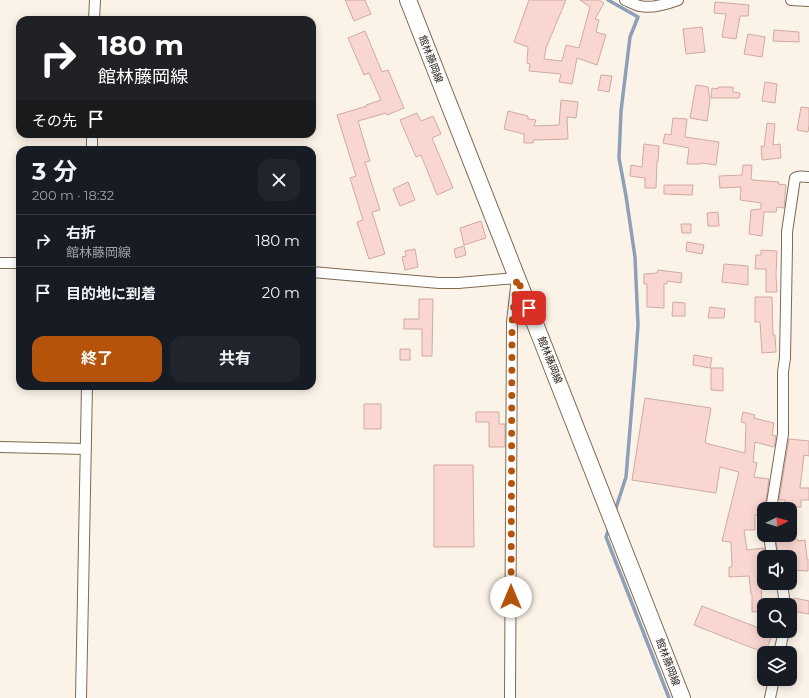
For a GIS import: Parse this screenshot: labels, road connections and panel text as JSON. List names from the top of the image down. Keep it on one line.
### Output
{"streets":{"main road":["館林藤岡線"]},"north":"right","page":{"turn":["180 m","館林藤岡線"],"then":"その先","heading":["3 分","200 m · 18:32"],"list":[{"name":"右折","note":"館林藤岡線","value":"180 m"},{"name":"目的地に到着","value":"20 m"}],"buttons":["終了","共有"]}}
